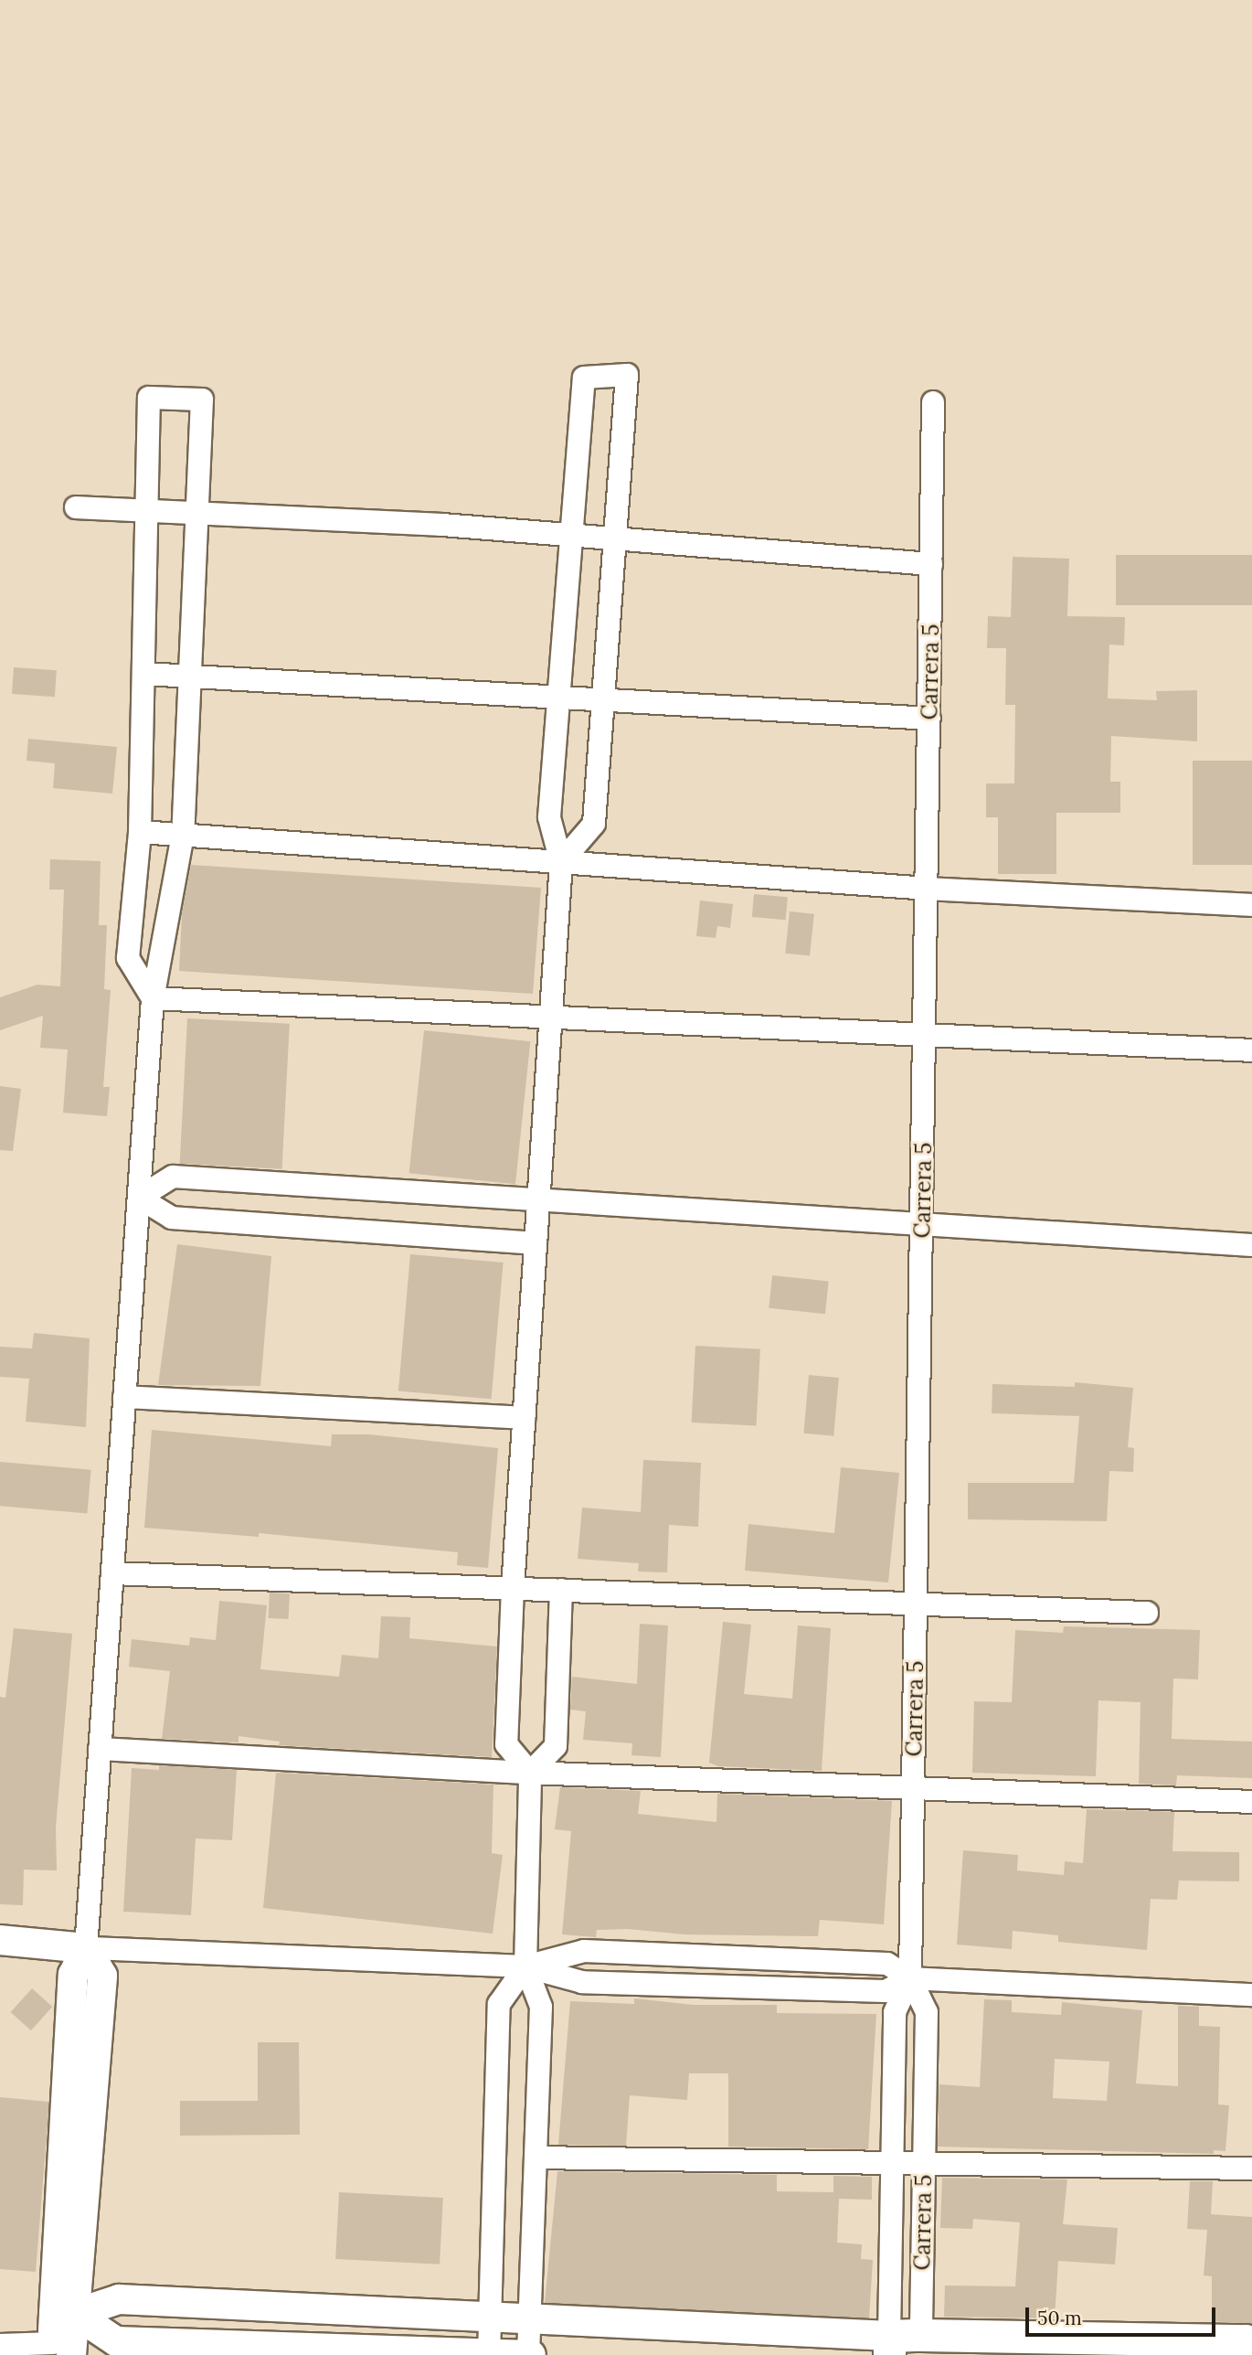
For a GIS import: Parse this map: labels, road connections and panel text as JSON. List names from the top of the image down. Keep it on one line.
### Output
{"streets":{"street":["Carrera 5"]},"scale_bar":"50 m"}
